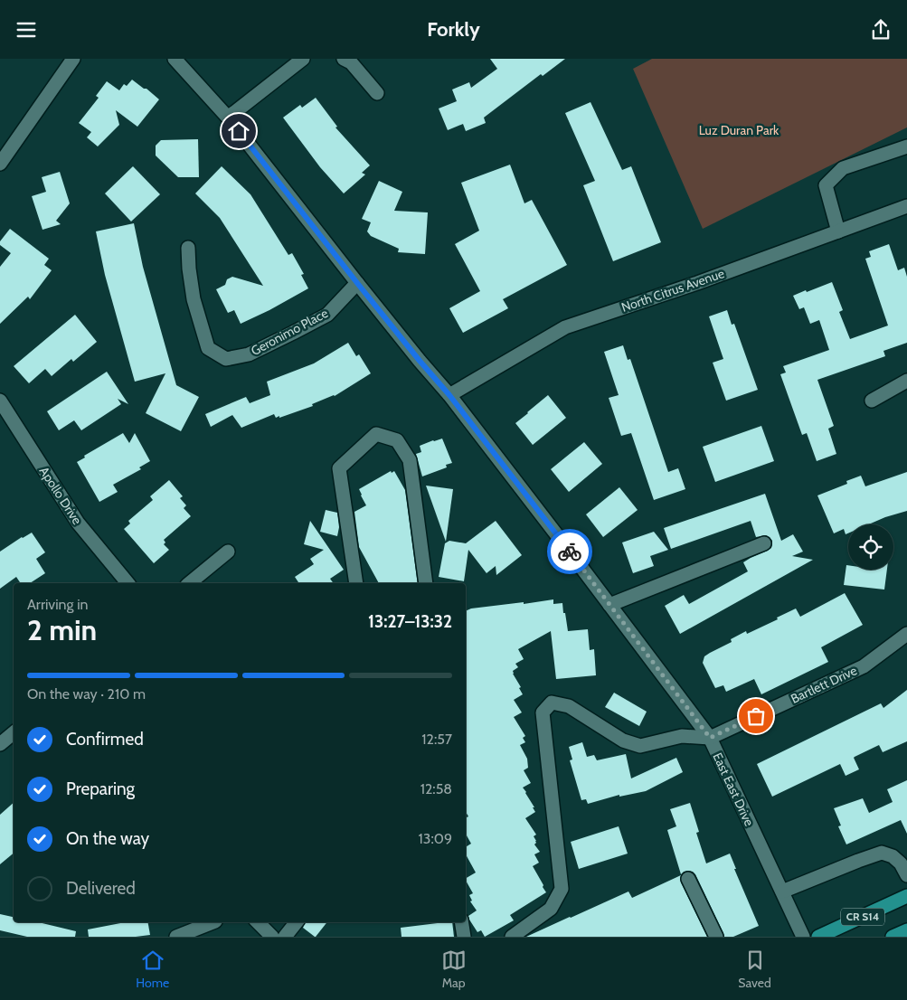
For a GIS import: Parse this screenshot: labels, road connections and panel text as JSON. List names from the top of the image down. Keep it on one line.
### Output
{"streets":{"main road":["CR S14"],"street":["North Citrus Avenue","Geronimo Place","Apollo Drive","Bartlett Drive","East East Drive"]},"crossings":[["North Citrus Avenue","East East Drive"],["Geronimo Place","East East Drive"],["Bartlett Drive","East East Drive"]],"parks":["Luz Duran Park"],"page":{"header":"Forkly","heading":["2 min","Arriving in","13:27–13:32"],"bar":"On the way · 210 m","list":[["Confirmed","12:57"],["Preparing","12:58"],["On the way","13:09"],"Delivered"],"tabs":["Home","Map","Saved"]}}
